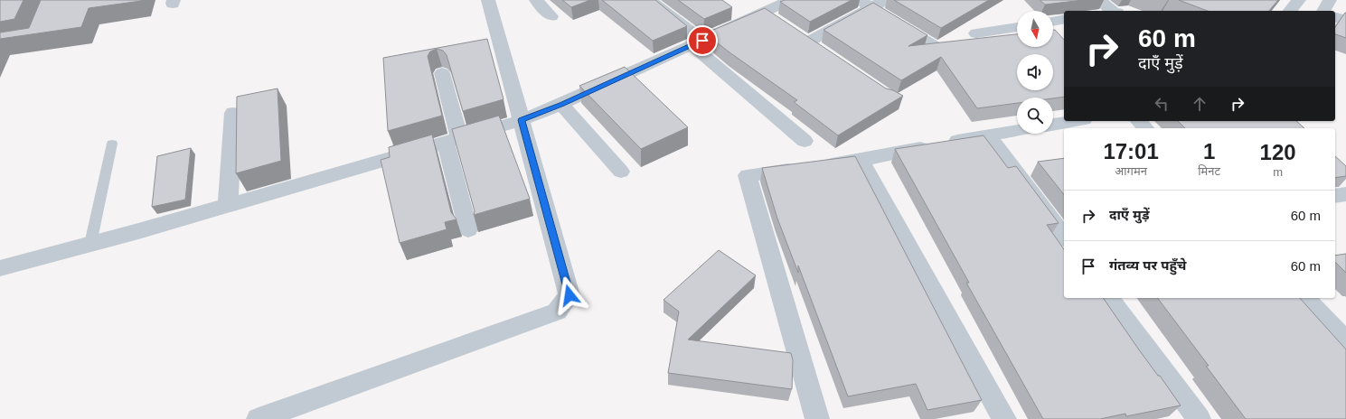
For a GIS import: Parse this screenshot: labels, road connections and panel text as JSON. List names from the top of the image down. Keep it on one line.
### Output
{"north":"bottom","page":{"turn":["60 m","दाएँ मुड़ें"],"eta":["17:01","आगमन","1","मिनट","120","m"],"list":[{"name":"दाएँ मुड़ें","value":"60 m"},{"name":"गंतव्य पर पहुँचे","value":"60 m"}]}}
